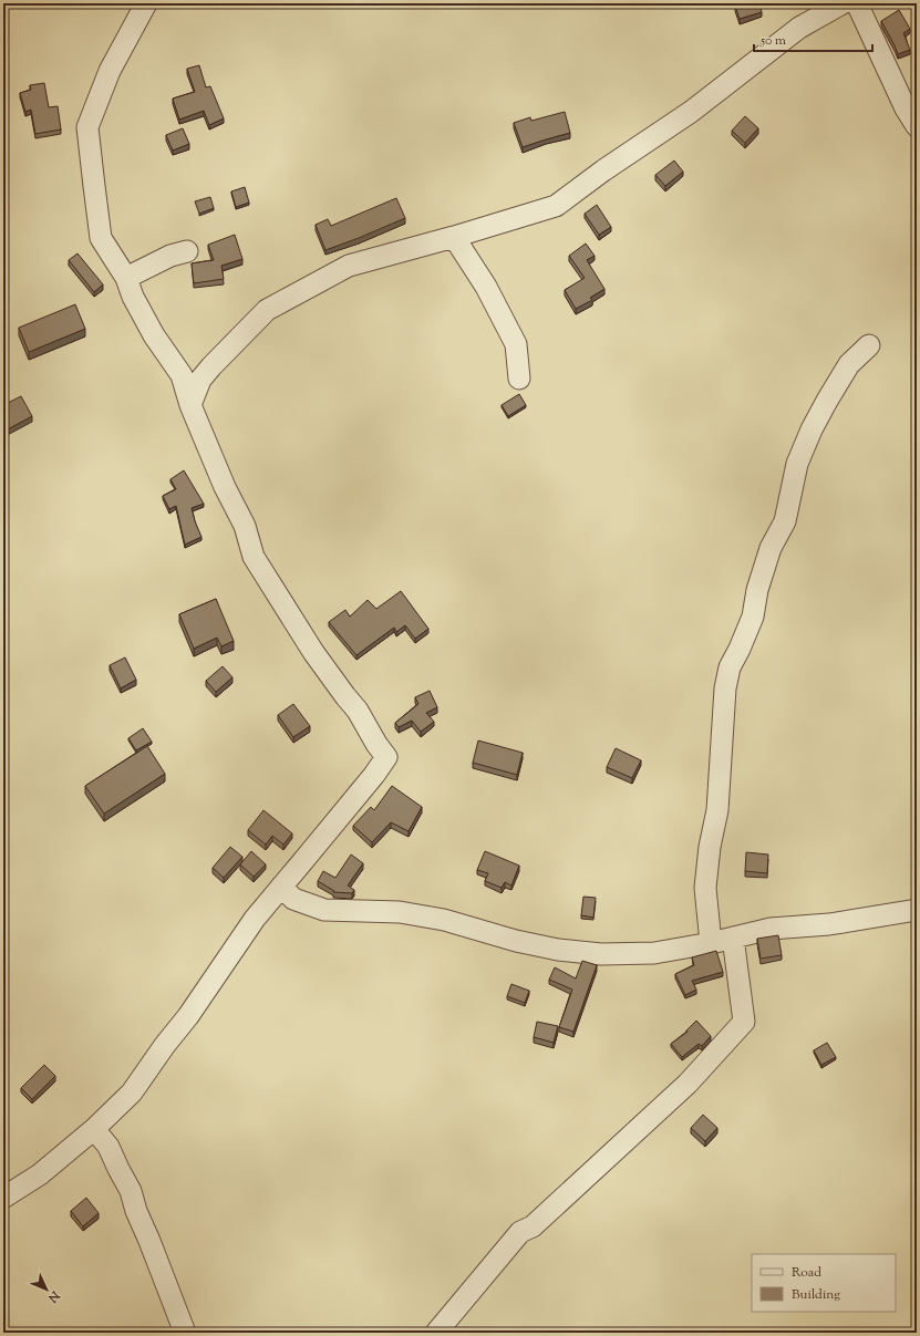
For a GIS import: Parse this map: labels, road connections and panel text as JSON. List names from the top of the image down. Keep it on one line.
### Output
{"legend":["Road","Building"],"scale_bar":"50 m","north":"bottom right"}
